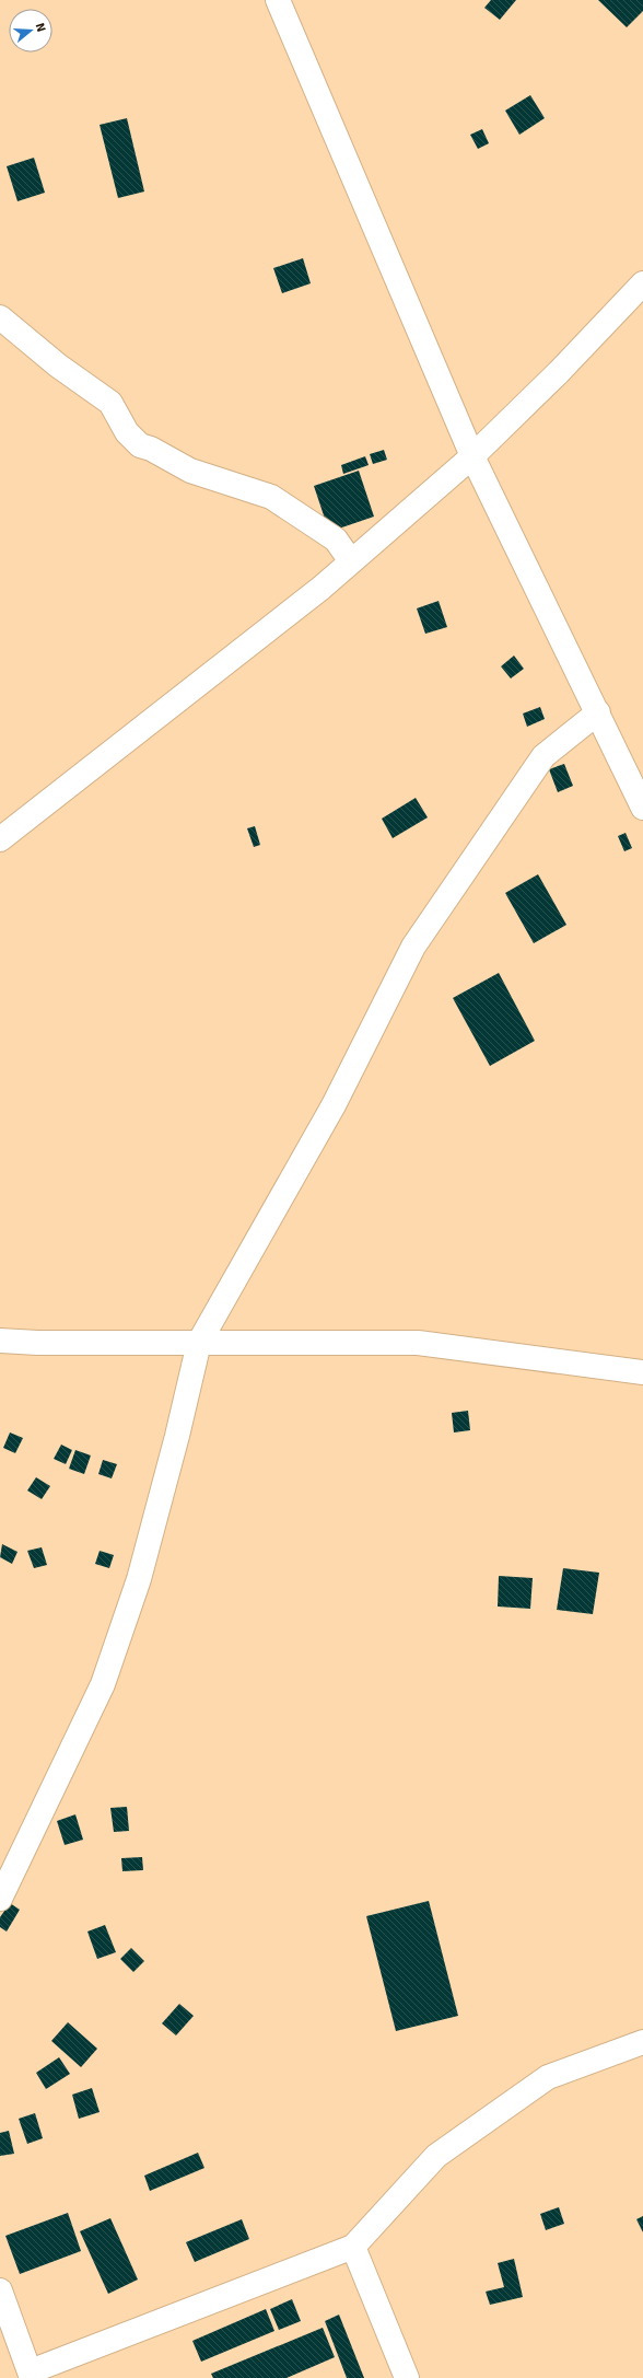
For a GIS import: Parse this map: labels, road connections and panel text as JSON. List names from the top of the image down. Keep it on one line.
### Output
{"north":"right"}
